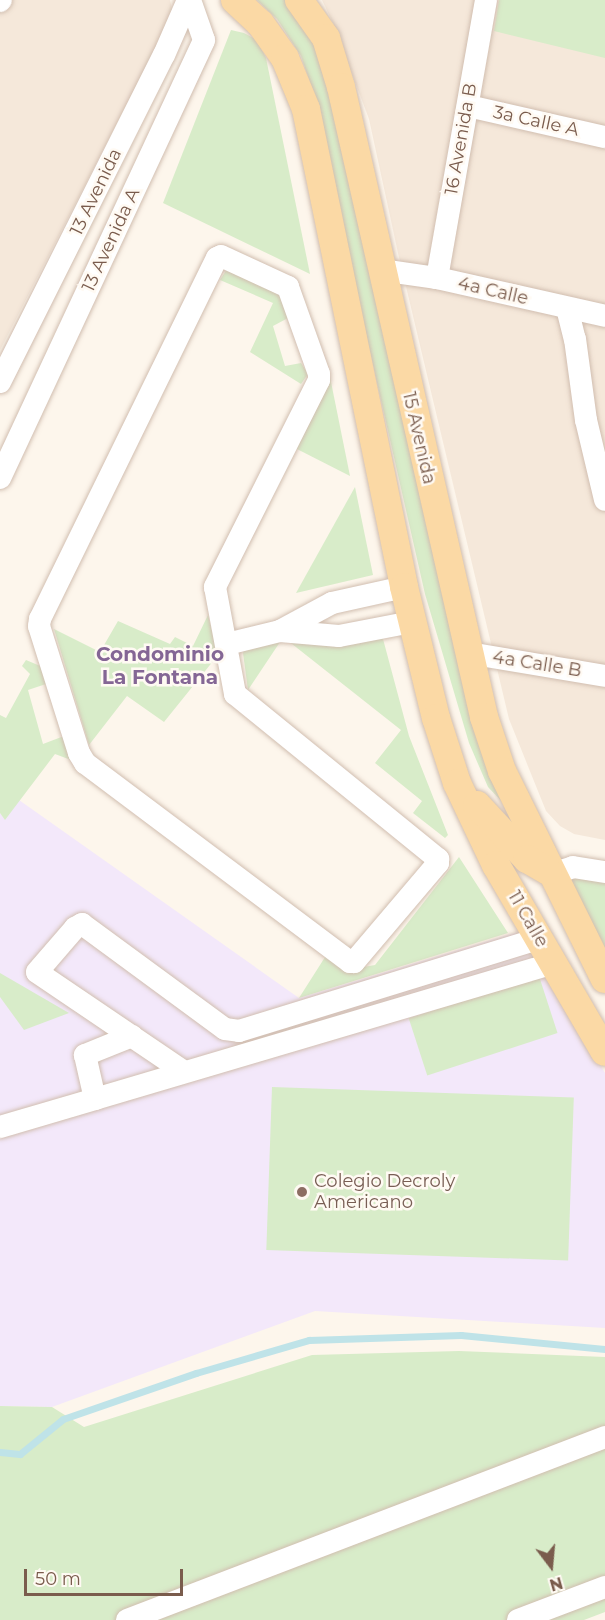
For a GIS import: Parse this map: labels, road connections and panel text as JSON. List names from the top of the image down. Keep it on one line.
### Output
{"streets":{"main road":["15 Avenida","11 Calle"],"street":["3a Calle A","16 Avenida B","13 Avenida","13 Avenida A","4a Calle","4a Calle B"]},"crossings":[["3a Calle A","16 Avenida B"],["16 Avenida B","4a Calle"],["13 Avenida","13 Avenida A"],["4a Calle","15 Avenida"],["15 Avenida","4a Calle B"]],"districts":["Condominio La Fontana"],"places":["Colegio Decroly Americano"],"scale_bar":"50 m","north":"bottom"}
